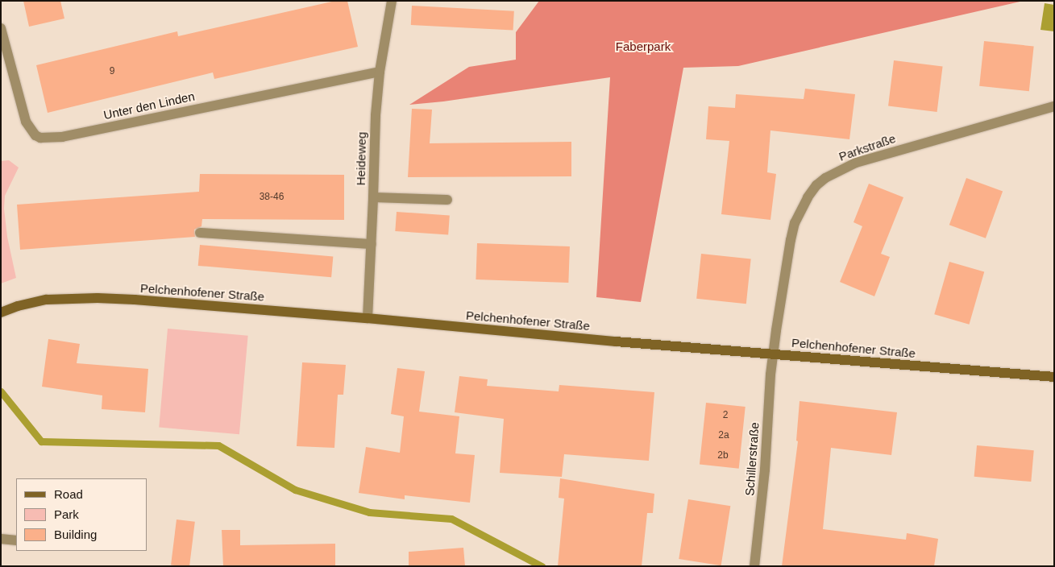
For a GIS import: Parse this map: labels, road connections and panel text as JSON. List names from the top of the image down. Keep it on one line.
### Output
{"streets":{"main road":["Pelchenhofener Straße"],"street":["Unter den Linden","Parkstraße","Heideweg","Schillerstraße"]},"crossings":[["Unter den Linden","Heideweg"],["Parkstraße","Pelchenhofener Straße"],["Parkstraße","Schillerstraße"],["Heideweg","Pelchenhofener Straße"],["Pelchenhofener Straße","Schillerstraße"]],"parks":["Faberpark"],"house_numbers":["9","38-46","2","2a","2b"],"legend":["Road","Park","Building"]}
